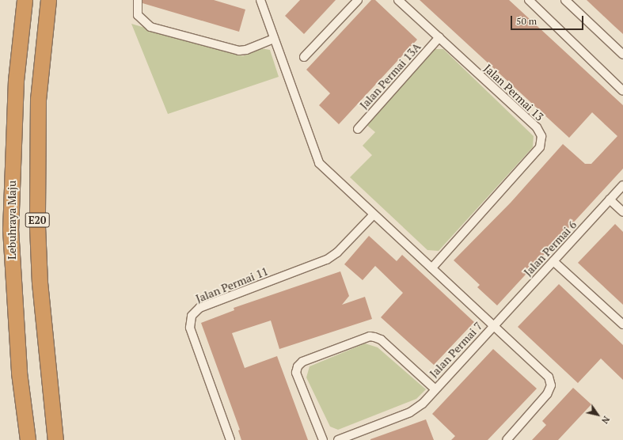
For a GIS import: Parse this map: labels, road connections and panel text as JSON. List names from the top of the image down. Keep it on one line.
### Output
{"streets":{"highway":["Lebuhraya Maju","E20"],"street":["Jalan Permai 13A","Jalan Permai 13","Jalan Permai 6","Jalan Permai 11","Jalan Permai 7"]},"crossings":[["Jalan Permai 13A","Jalan Permai 13"],["Jalan Permai 6","Jalan Permai 7"]],"scale_bar":"50 m","north":"bottom right"}
